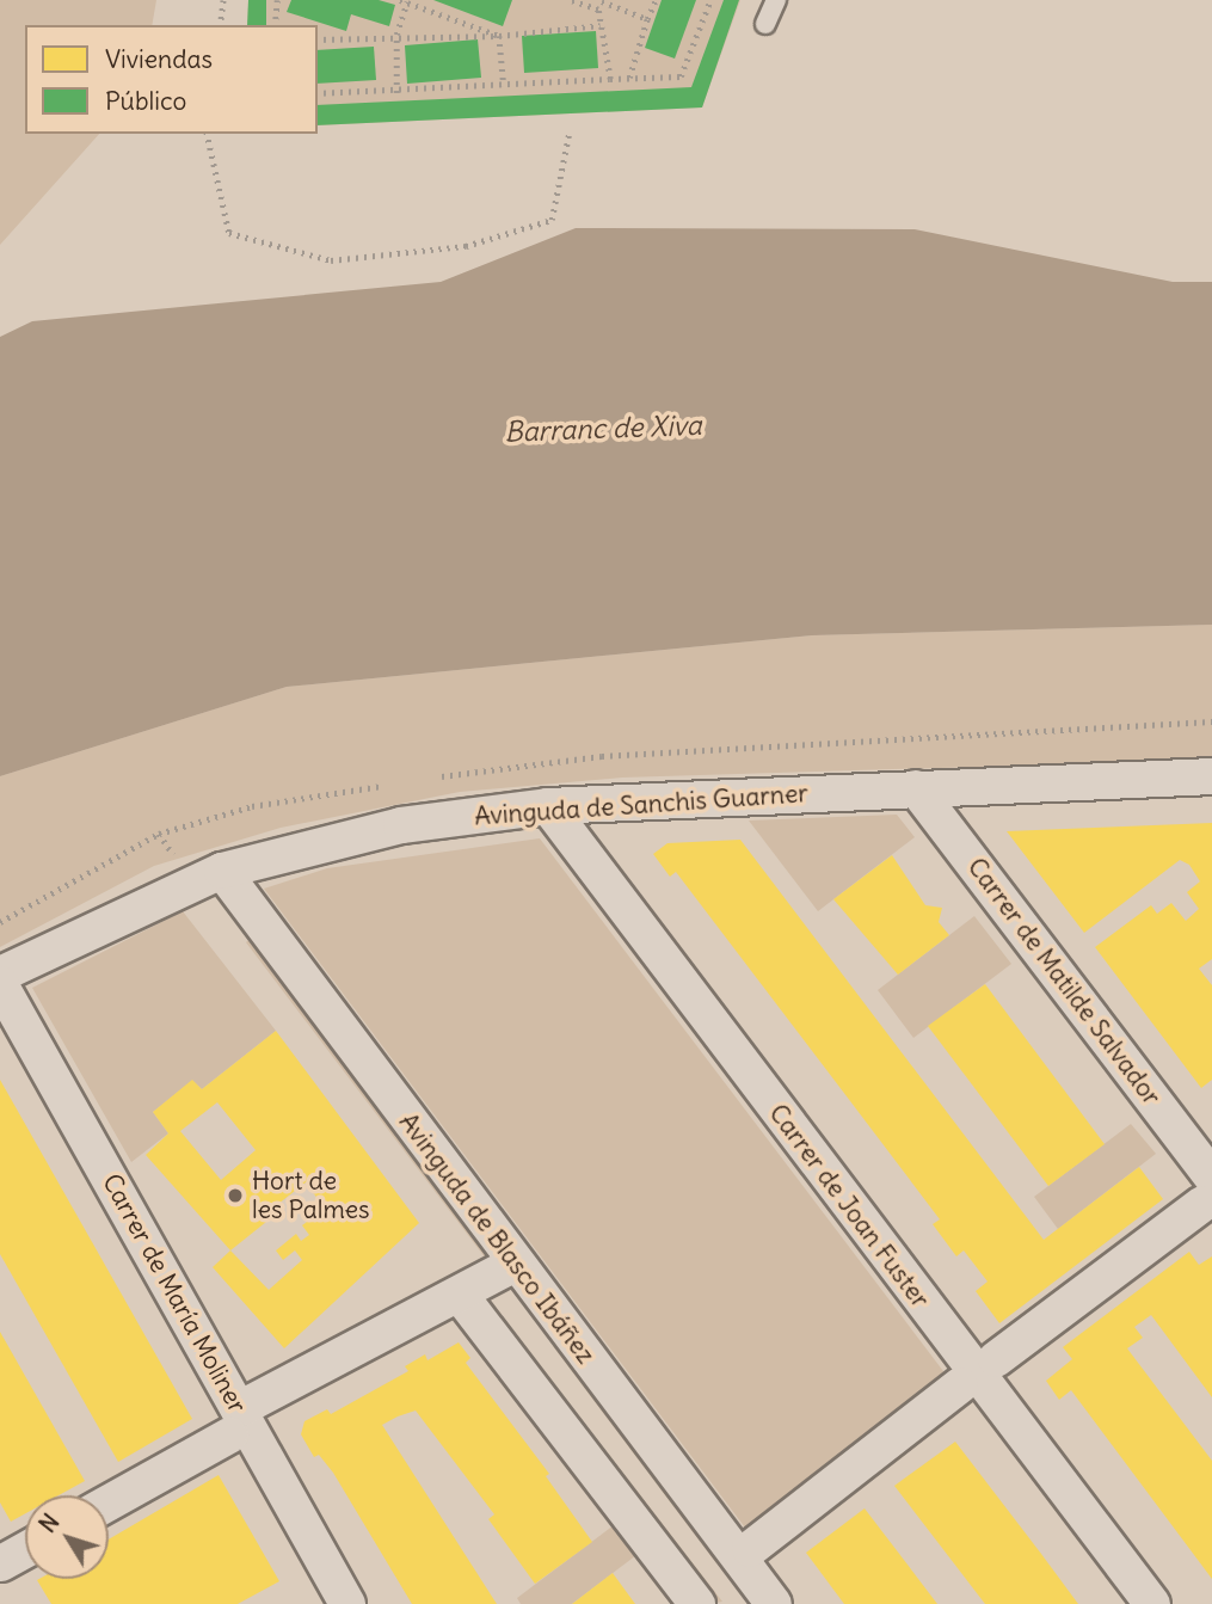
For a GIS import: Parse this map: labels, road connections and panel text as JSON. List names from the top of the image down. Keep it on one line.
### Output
{"streets":{"street":["Avinguda de Sanchis Guarner","Carrer de Matilde Salvador","Carrer de Joan Fuster","Avinguda de Blasco Ibáñez","Carrer de María Moliner"]},"crossings":[["Avinguda de Sanchis Guarner","Carrer de Matilde Salvador"],["Avinguda de Sanchis Guarner","Carrer de Joan Fuster"],["Avinguda de Sanchis Guarner","Avinguda de Blasco Ibáñez"]],"water":["Barranc de Xiva"],"places":["Hort de les Palmes"],"legend":["Viviendas","Público"],"north":"top left"}
